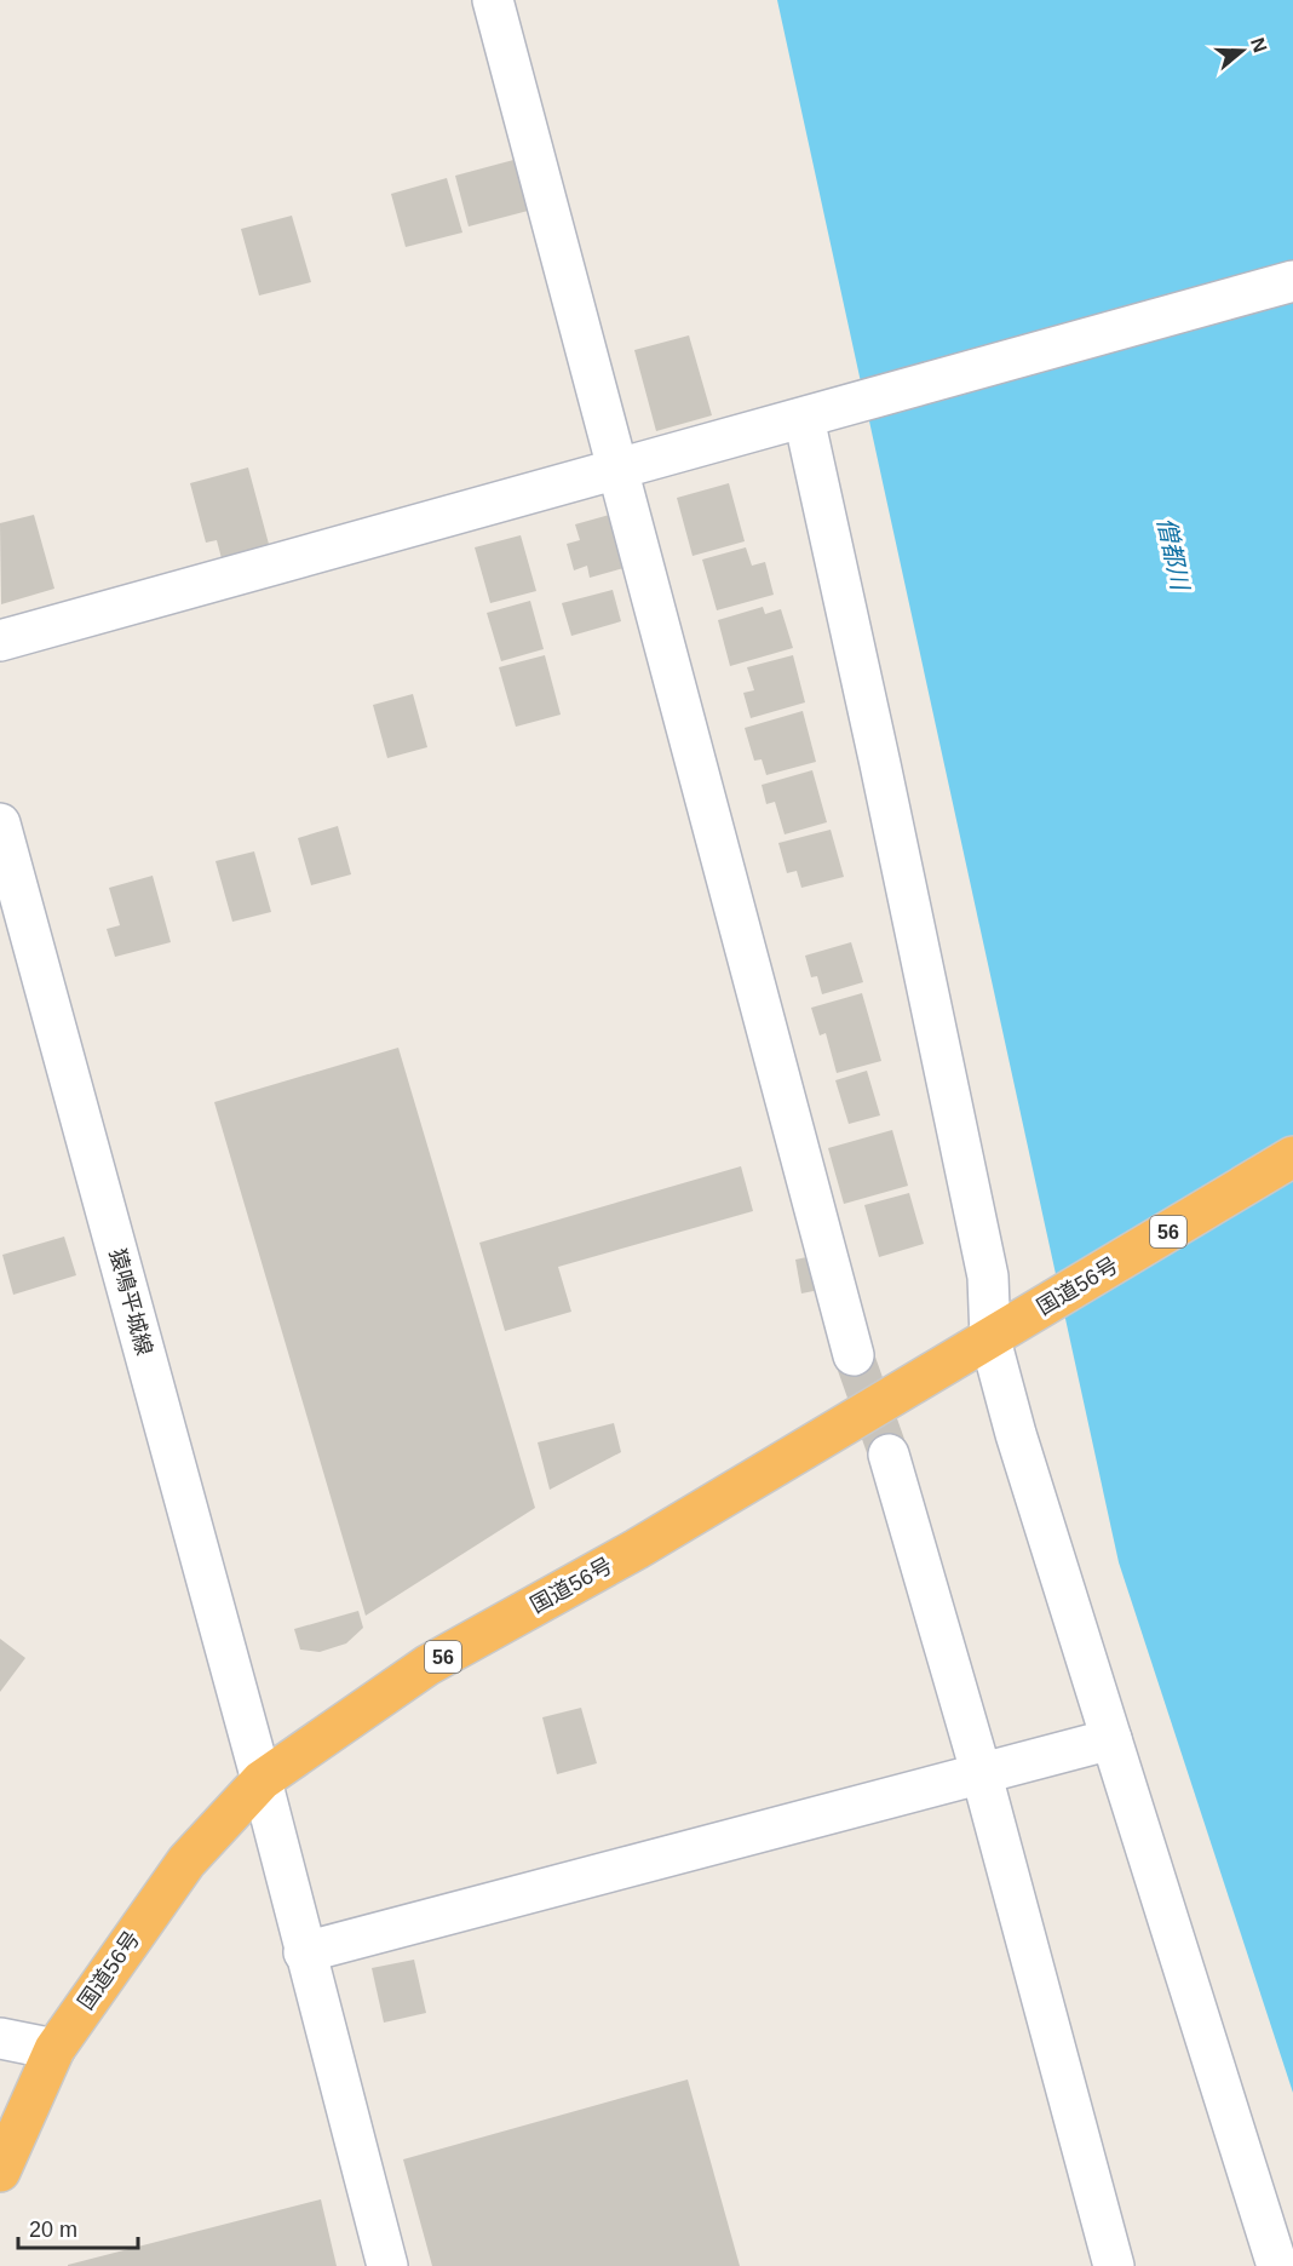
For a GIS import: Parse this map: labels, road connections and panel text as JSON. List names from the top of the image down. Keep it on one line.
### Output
{"streets":{"highway":["56","国道56号"],"street":["猿鳴平城線"]},"crossings":[["国道56号","猿鳴平城線"]],"water":["僧都川"],"scale_bar":"20 m","north":"right"}
